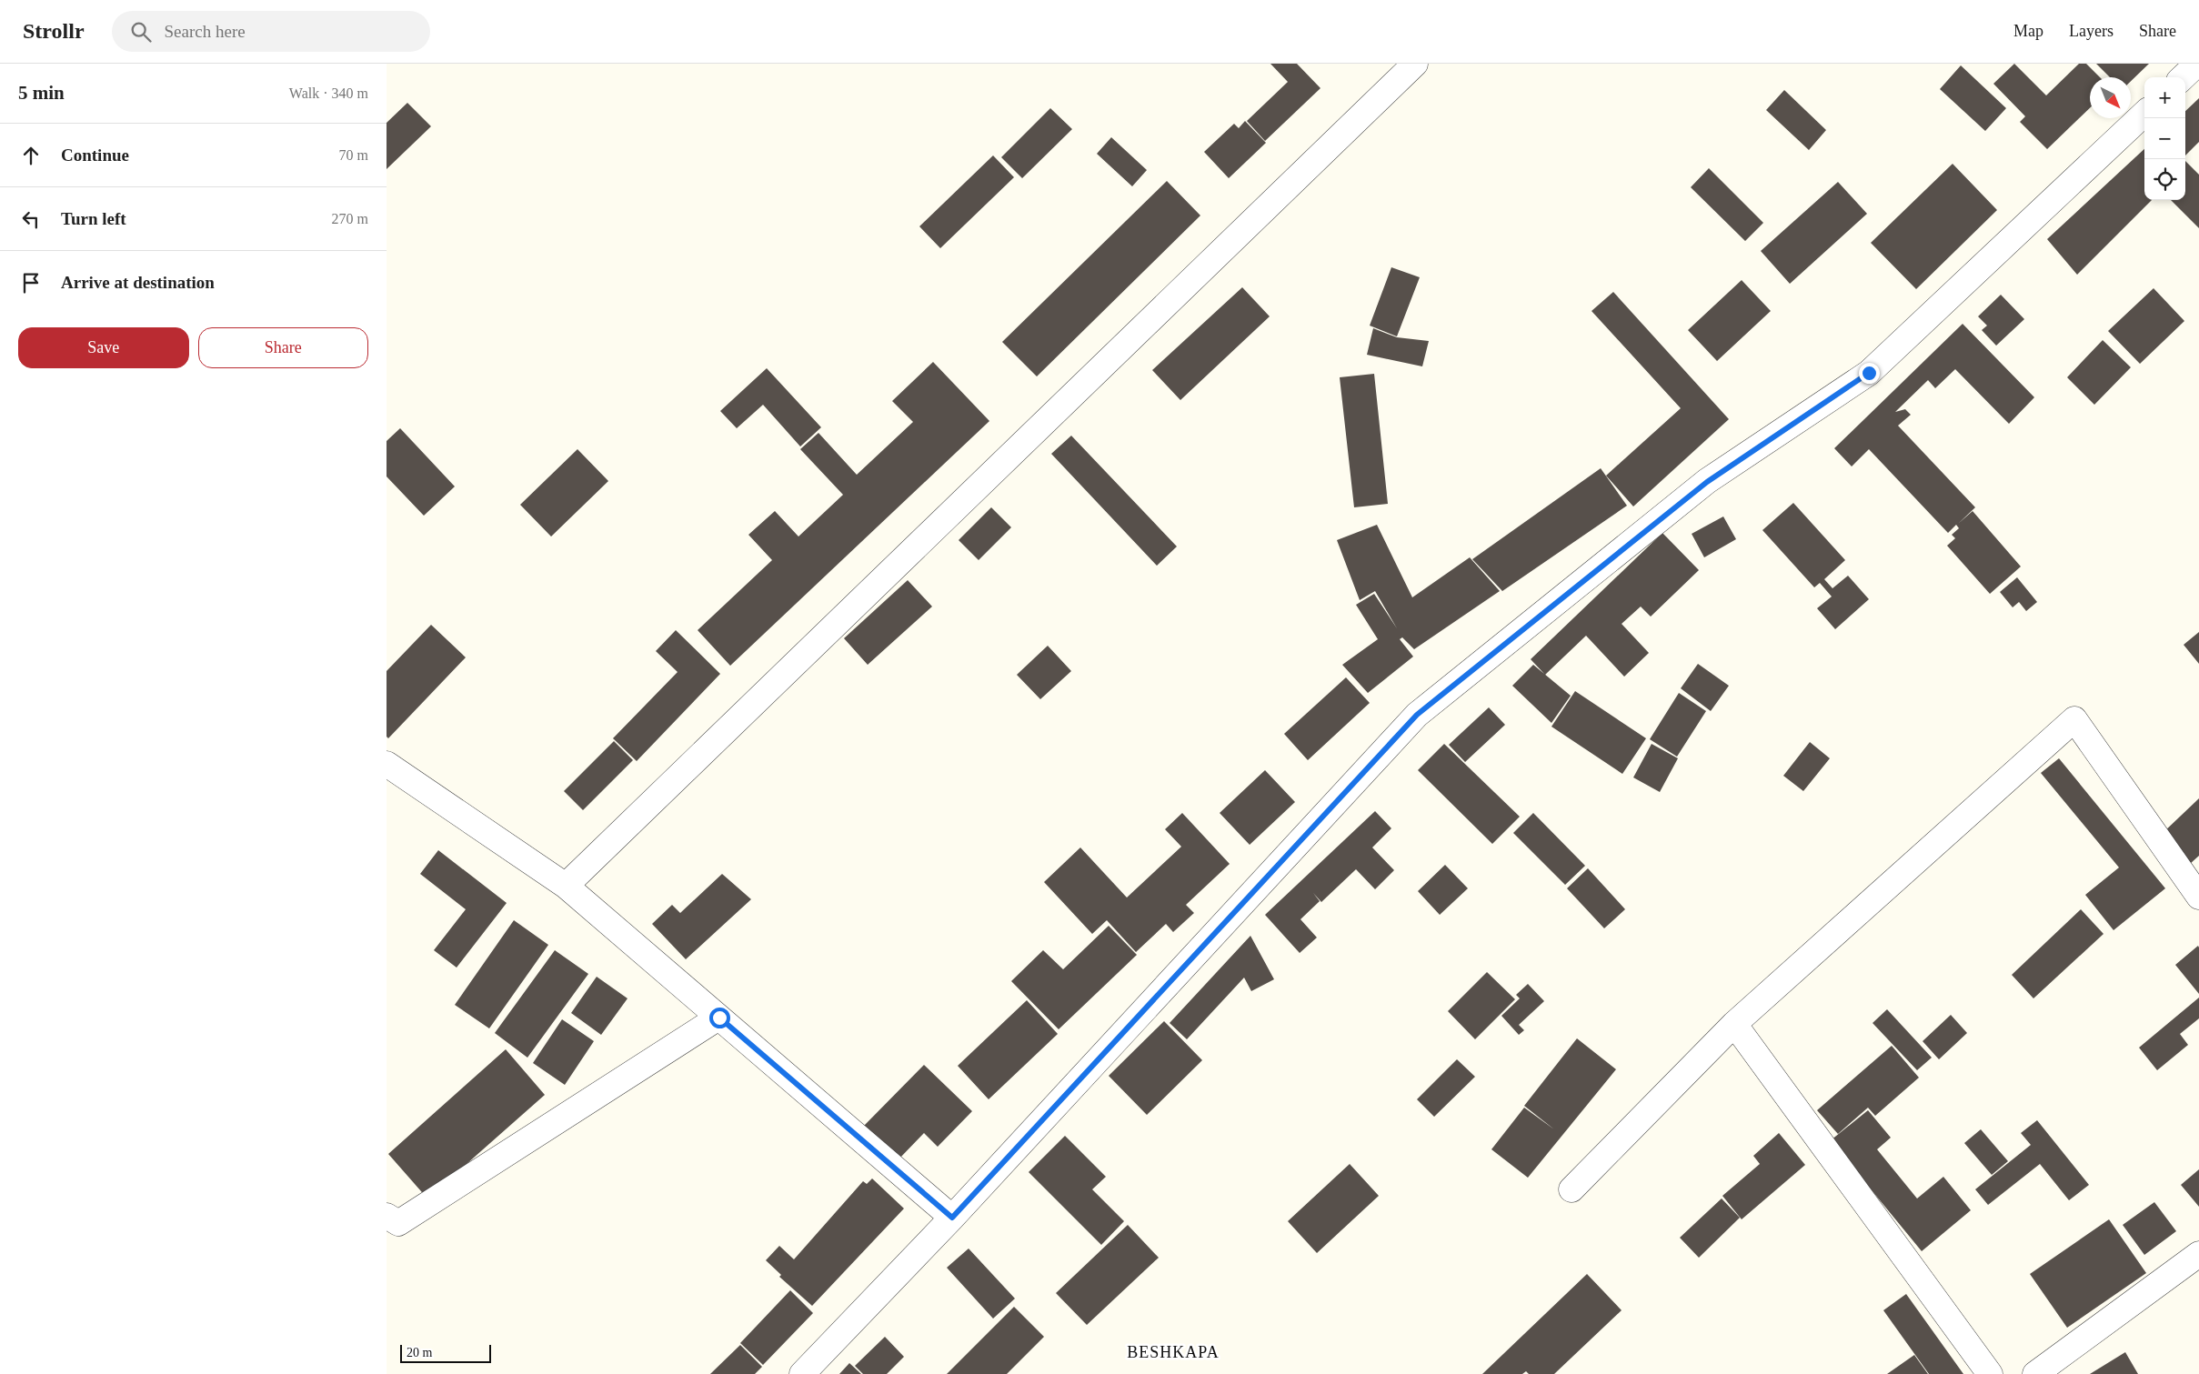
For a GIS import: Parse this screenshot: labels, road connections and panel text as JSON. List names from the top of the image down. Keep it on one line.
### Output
{"districts":["BESHKAPA"],"scale_bar":"20 m","north":"bottom right","page":{"header":"Strollr","search":"Search here","nav":["Map","Layers","Share"],"heading":["5 min","Walk · 340 m"],"map_buttons":["+","−"],"list":[["Continue","70 m"],["Turn left","270 m"],"Arrive at destination"],"buttons":["Save","Share"],"scale":"20 m"}}
